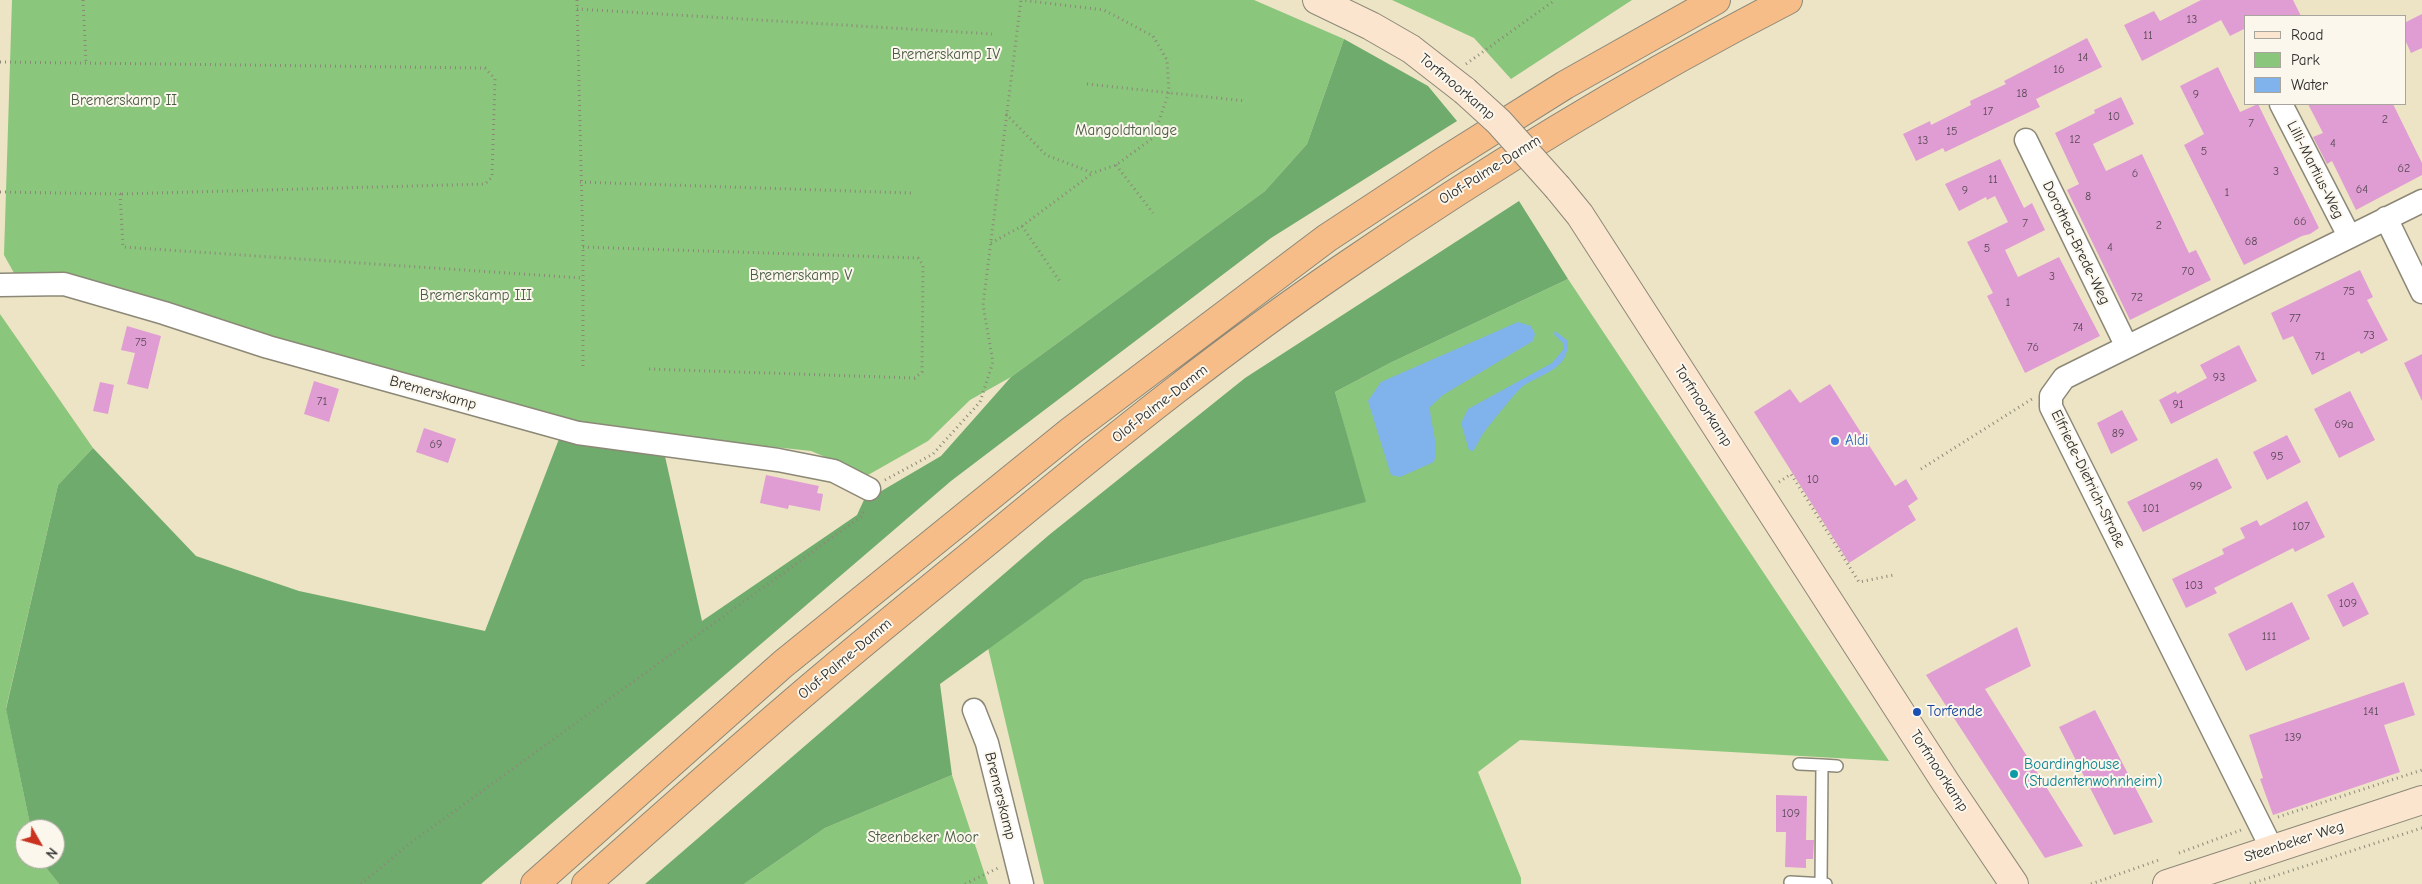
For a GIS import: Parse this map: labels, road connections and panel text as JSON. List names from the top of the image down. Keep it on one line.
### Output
{"streets":{"highway":["Olof-Palme-Damm"],"street":["Torfmoorkamp","Lilli-Martius-Weg","Dorothea-Brede-Weg","Bremerskamp","Elfriede-Dietrich-Straße","Steenbeker Weg"]},"crossings":[["Lilli-Martius-Weg","Elfriede-Dietrich-Straße"],["Dorothea-Brede-Weg","Elfriede-Dietrich-Straße"],["Elfriede-Dietrich-Straße","Steenbeker Weg"]],"parks":["Bremerskamp IV","Bremerskamp II","Mangoldtanlage","Bremerskamp V","Bremerskamp III","Steenbeker Moor"],"places":["Aldi","Torfende","Boardinghouse (Studentenwohnheim)"],"house_numbers":["13","11","14","16","18","9","17","10","2","7","15","12","13","4","5","62","3","6","11","64","9","1","8","66","7","2","68","4","5","70","3","75","72","1","77","74","73","75","76","71","93","71","91","69a","89","69","95","10","99","101","107","103","109","111","141","139","109"],"legend":["Road","Park","Water"],"north":"bottom right"}
